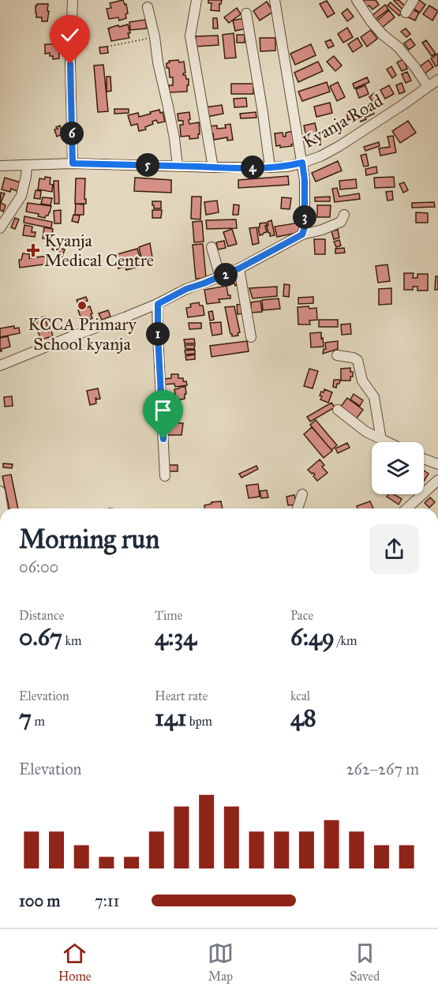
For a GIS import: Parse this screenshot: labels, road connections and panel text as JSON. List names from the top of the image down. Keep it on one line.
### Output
{"streets":{"street":["Kyanja Road"]},"places":{"health":["Kyanja Medical Centre"],"other":["KCCA Primary School kyanja"]},"page":{"pins":["6","5","4","3","2","1"],"heading":["Morning run","06:00"],"stats":[["Distance","0.67 km"],["Time","4:34"],["Pace","6:49 /km"],["Elevation","7 m"],["Heart rate","141 bpm"],["kcal","48"]],"chart":["Elevation","262–267 m"],"list":[{"name":"100 m","note":"7:11"}],"tabs":["Home","Map","Saved"]}}
